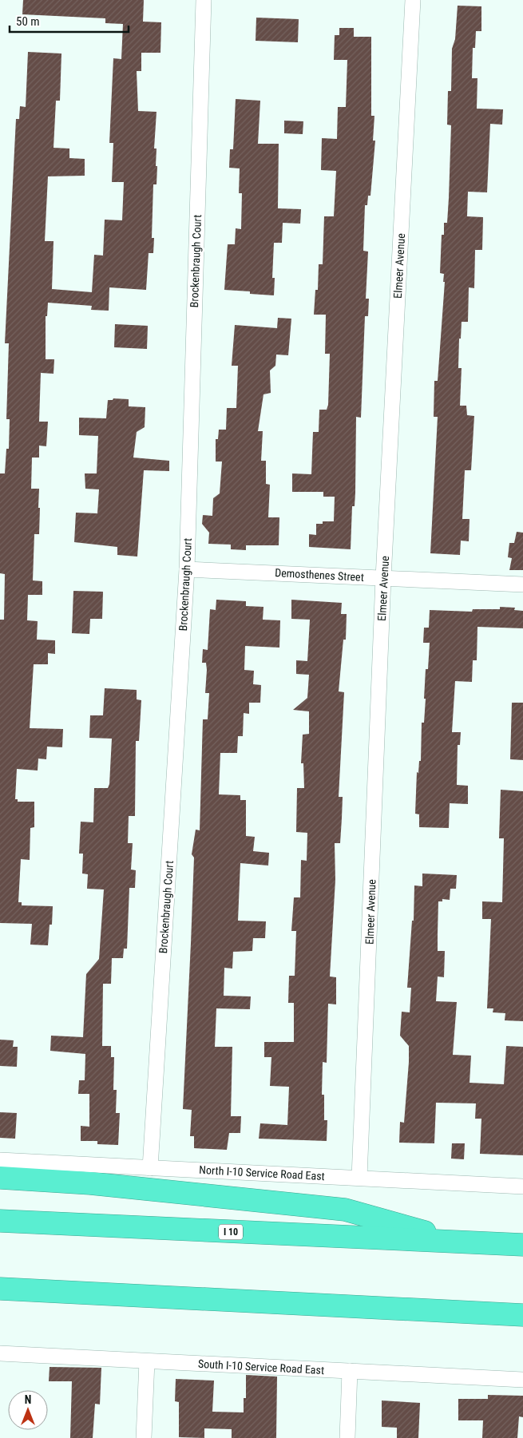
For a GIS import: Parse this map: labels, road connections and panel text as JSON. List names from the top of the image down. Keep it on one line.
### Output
{"streets":{"highway":["I 10"],"street":["Brockenbraugh Court","Elmeer Avenue","Demosthenes Street","North I-10 Service Road East","South I-10 Service Road East"]},"crossings":[["Brockenbraugh Court","Demosthenes Street"],["Brockenbraugh Court","North I-10 Service Road East"],["Elmeer Avenue","Demosthenes Street"],["Elmeer Avenue","North I-10 Service Road East"]],"scale_bar":"50 m","north":"top"}
